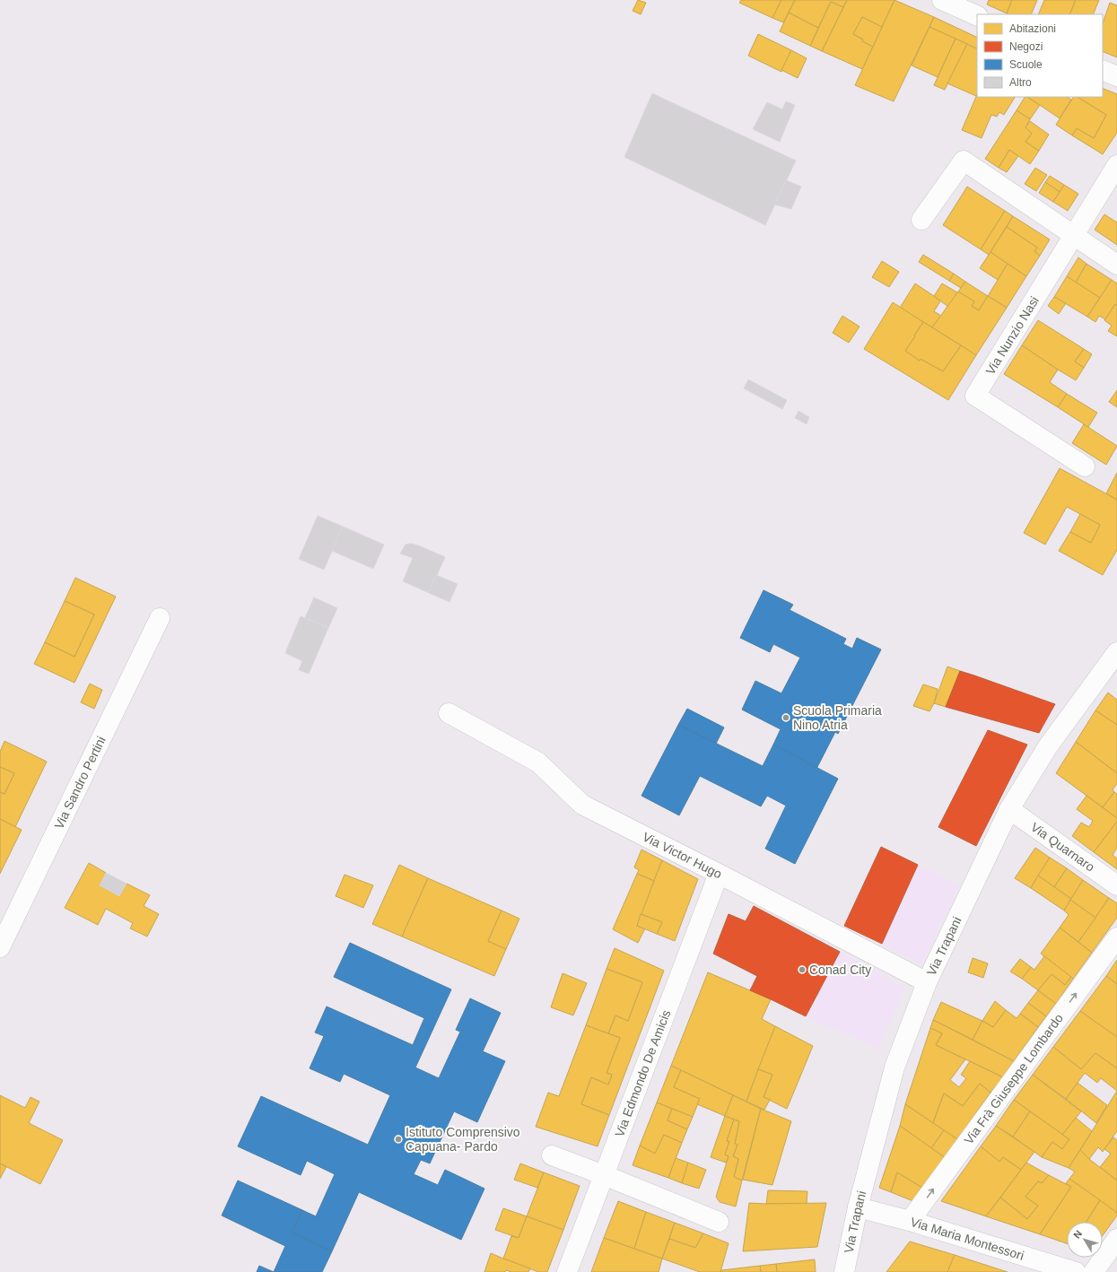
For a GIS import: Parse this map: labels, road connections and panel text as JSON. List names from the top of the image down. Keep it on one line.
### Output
{"streets":{"street":["Via Nunzio Nasi","Via Sandro Pertini","Via Quarnaro","Via Victor Hugo","Via Trapani","Via Edmondo De Amicis","Via Frà Giuseppe Lombardo","Via Maria Montessori"]},"crossings":[["Via Quarnaro","Via Trapani"],["Via Victor Hugo","Via Trapani"],["Via Victor Hugo","Via Edmondo De Amicis"],["Via Trapani","Via Maria Montessori"],["Via Frà Giuseppe Lombardo","Via Maria Montessori"]],"one_way":["Via Frà Giuseppe Lombardo"],"places":["Scuola Primaria Nino Atria","Conad City","Istituto Comprensivo Capuana- Pardo"],"legend":["Abitazioni","Negozi","Scuole","Altro"],"north":"top left"}
